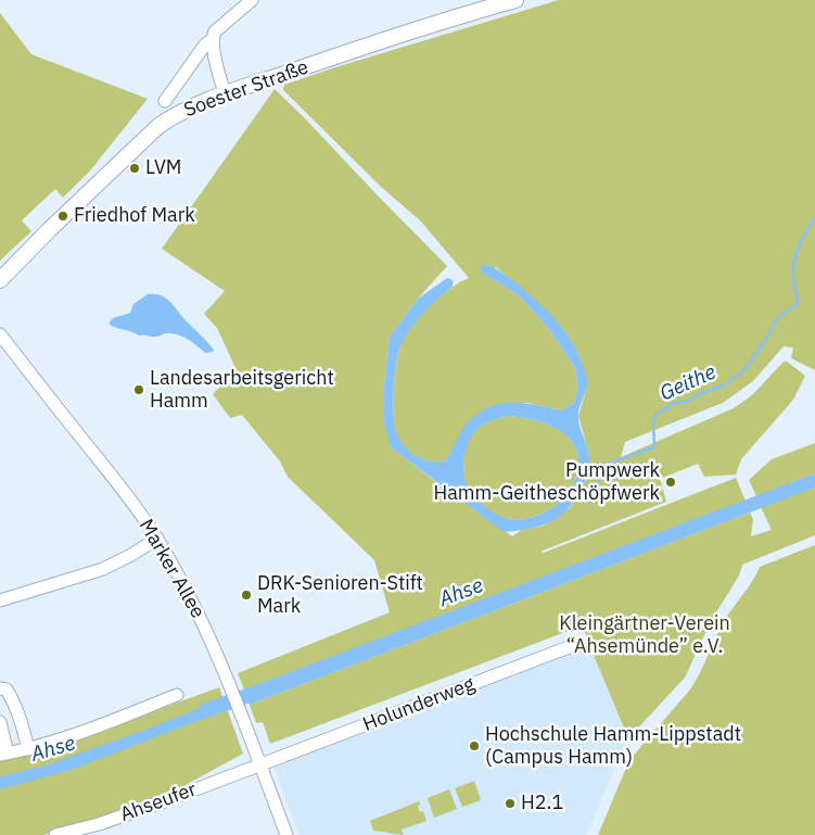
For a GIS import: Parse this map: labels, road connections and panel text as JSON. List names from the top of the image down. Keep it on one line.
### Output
{"streets":{"main road":["Soester Straße"],"street":["Marker Allee","Holunderweg","Ahseufer"]},"crossings":[["Marker Allee","Holunderweg"],["Marker Allee","Ahseufer"],["Holunderweg","Ahseufer"]],"water":["Geithe","Ahse"],"parks":["Kleingärtner-Verein “Ahsemünde” e.V."],"places":["LVM","Friedhof Mark","Landesarbeitsgericht Hamm","Pumpwerk Hamm-Geitheschöpfwerk","DRK-Senioren-Stift Mark","Hochschule Hamm-Lippstadt (Campus Hamm)","H2.1"]}
